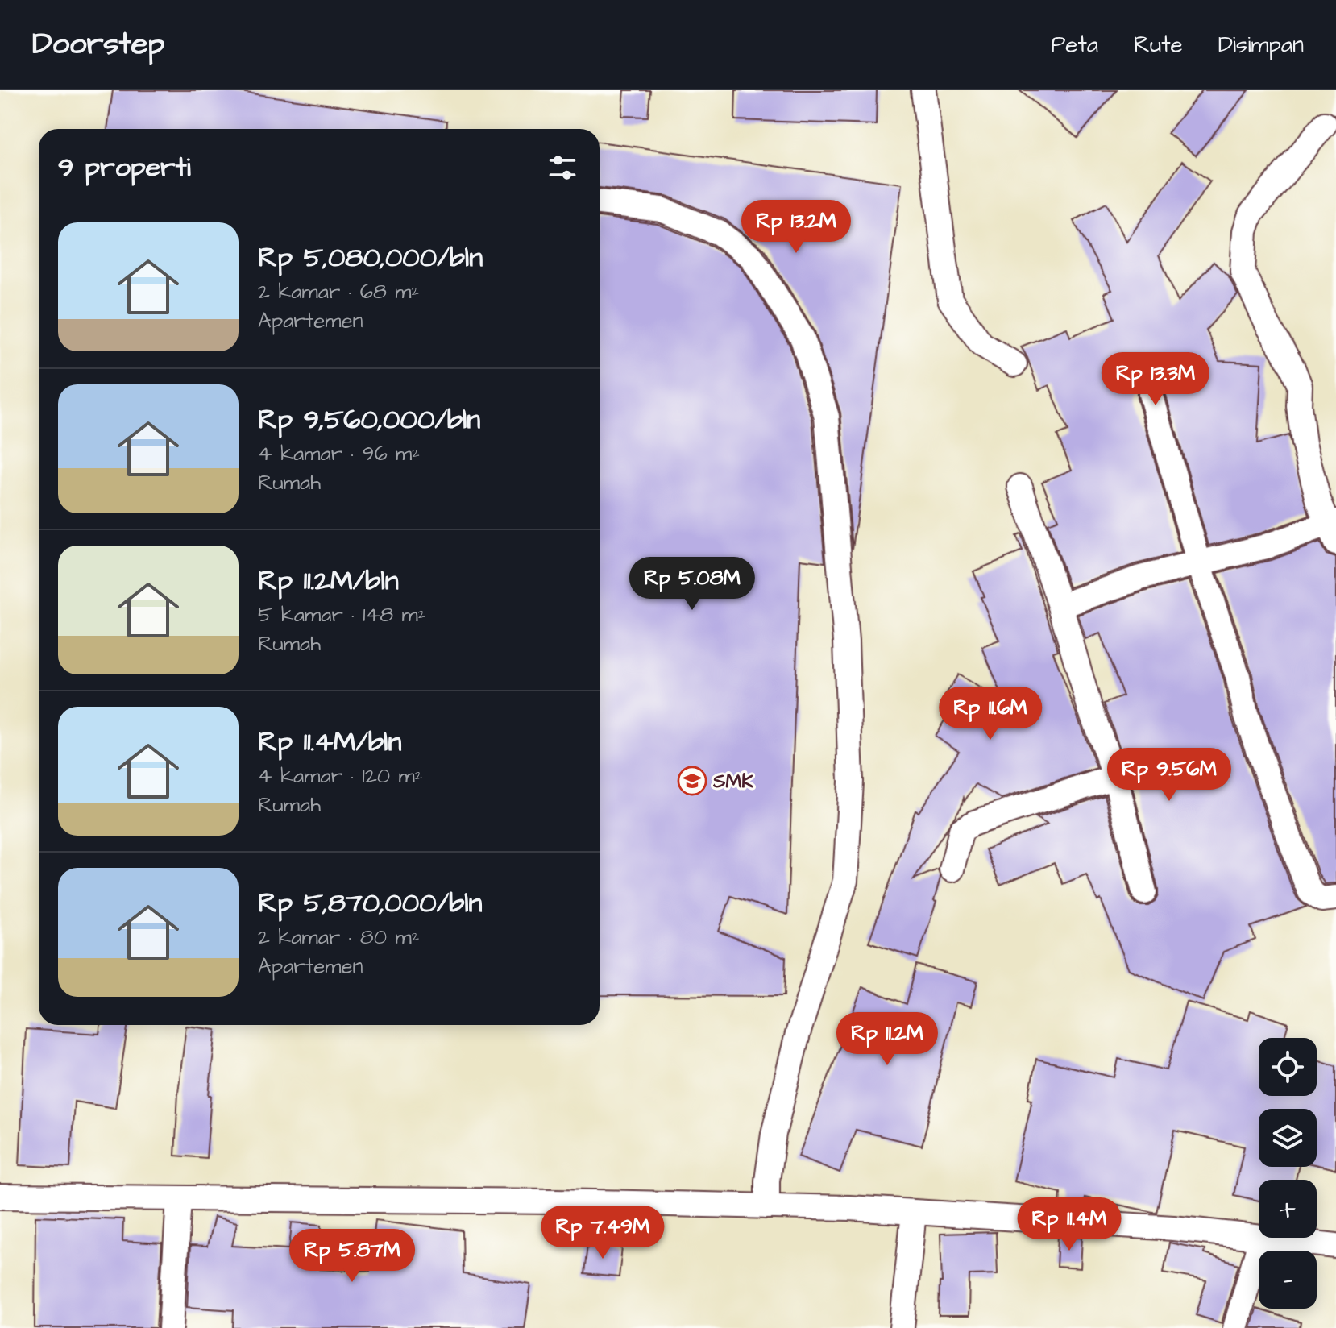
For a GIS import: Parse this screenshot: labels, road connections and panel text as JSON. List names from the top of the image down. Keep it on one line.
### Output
{"places":{"school or university":["SMK"]},"page":{"header":"Doorstep","nav":["Peta","Rute","Disimpan"],"heading":"9 properti","price":["Rp 13.2M","Rp 13.3M","Rp 5.08M","Rp 11.6M","Rp 9.56M","Rp 11.2M","Rp 11.4M","Rp 7.49M","Rp 5.87M"],"list":[{"name":"Rp 5,080,000/bln","note":"2 kamar · 68 m² · Apartemen"},{"name":"Rp 9,560,000/bln","note":"4 kamar · 96 m² · Rumah"},{"name":"Rp 11.2M/bln","note":"5 kamar · 148 m² · Rumah"},{"name":"Rp 11.4M/bln","note":"4 kamar · 120 m² · Rumah"},{"name":"Rp 5,870,000/bln","note":"2 kamar · 80 m² · Apartemen"}],"map_buttons":["+","−"]}}
